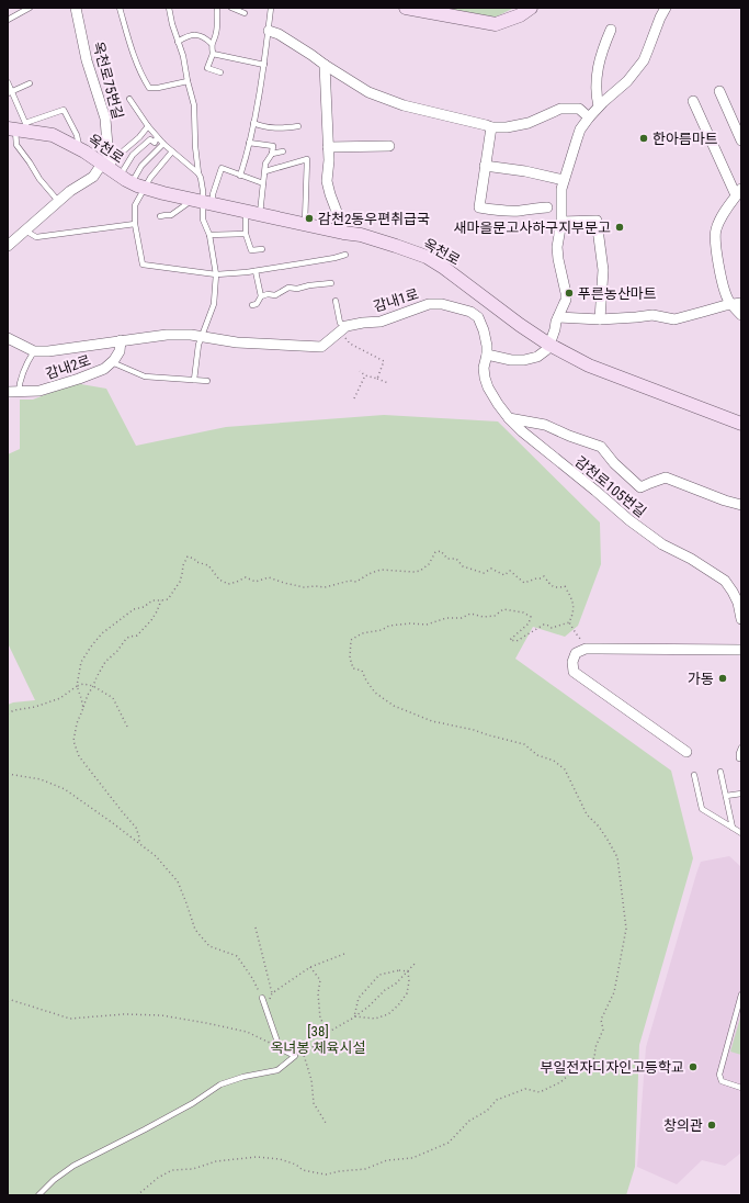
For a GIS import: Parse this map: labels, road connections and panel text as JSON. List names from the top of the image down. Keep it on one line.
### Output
{"streets":{"street":["옥천로75번길","옥천로","감내1로","감내2로","감천로105번길"]},"crossings":[["옥천로75번길","옥천로"],["감내1로","감내2로"],["감내1로","감천로105번길"]],"parks":["[38] 옥녀봉 체육시설"],"places":["한아름마트","감천2동우편취급국","새마을문고사하구지부문고","푸른농산마트","가동","부일전자디자인고등학교","창의관"]}
